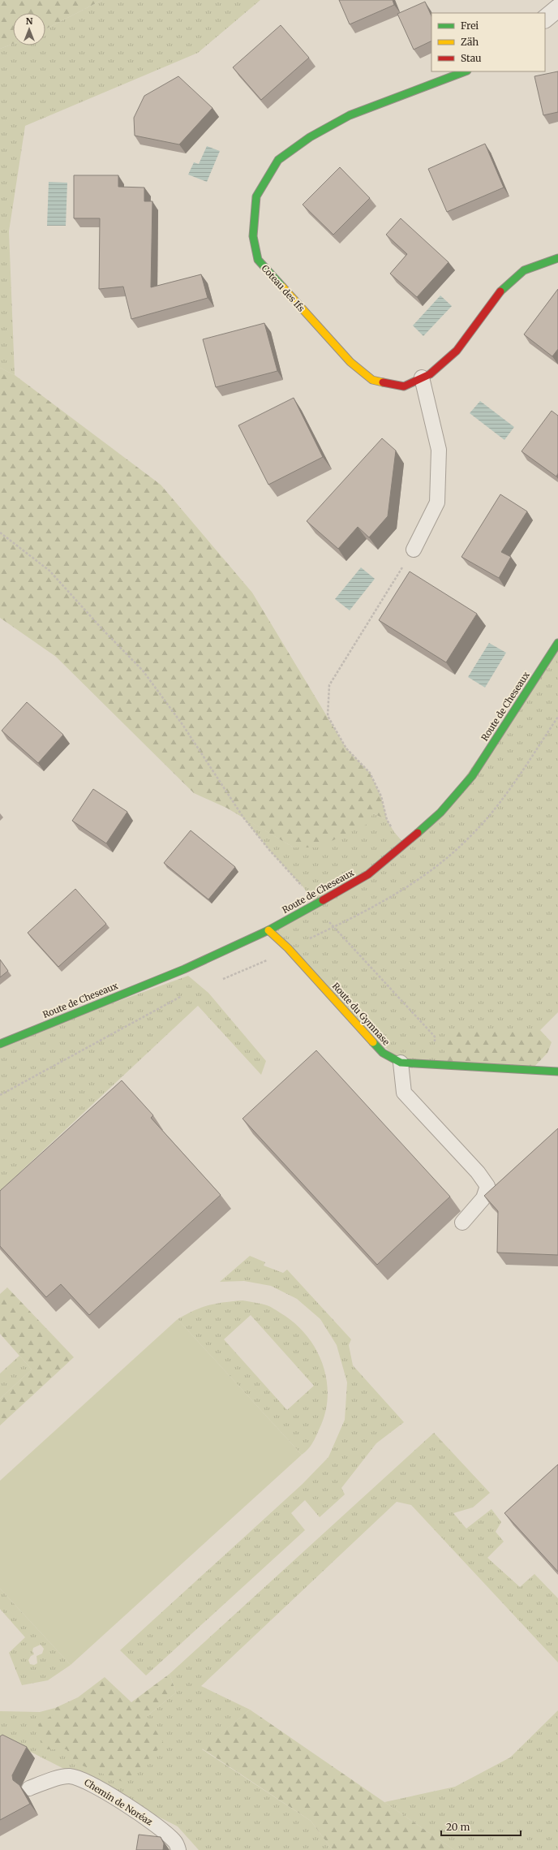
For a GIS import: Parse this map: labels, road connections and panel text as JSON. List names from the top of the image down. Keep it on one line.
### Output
{"streets":{"street":["Coteau des Ifs","Route de Cheseaux","Route du Gymnase"],"lane":["Chemin de Noréaz"]},"crossings":[["Route de Cheseaux","Route du Gymnase"]],"legend":["Frei","Zäh","Stau"],"scale_bar":"20 m","north":"top"}
